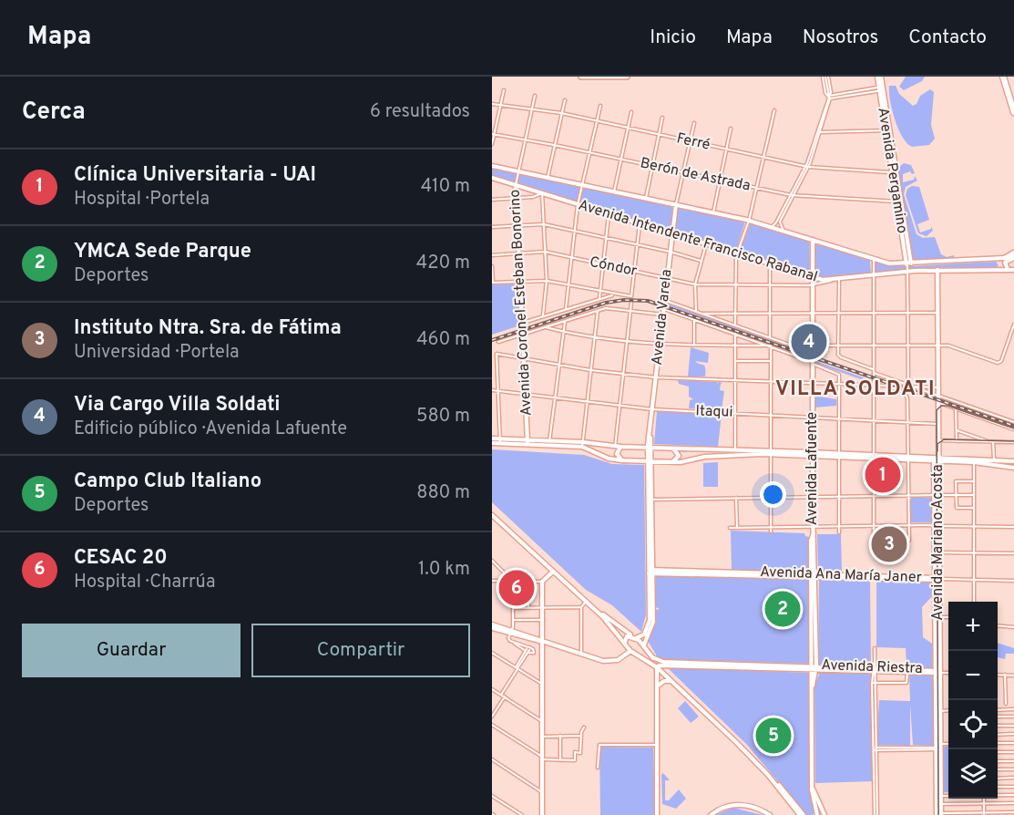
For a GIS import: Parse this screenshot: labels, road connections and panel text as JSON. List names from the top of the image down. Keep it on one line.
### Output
{"streets":{"main road":["Avenida Pergamino","Avenida Intendente Francisco Rabanal","Avenida Coronel Esteban Bonorino","Avenida Varela","Avenida Lafuente","Avenida Mariano Acosta","Avenida Ana María Janer","Avenida Riestra"],"street":["Ferré","Berón de Astrada","Cóndor","Itaqui"]},"crossings":[["Ferré","Avenida Pergamino"],["Ferré","Avenida Coronel Esteban Bonorino"],["Avenida Pergamino","Berón de Astrada"],["Avenida Pergamino","Avenida Intendente Francisco Rabanal"],["Berón de Astrada","Avenida Coronel Esteban Bonorino"],["Avenida Intendente Francisco Rabanal","Cóndor"],["Avenida Intendente Francisco Rabanal","Avenida Coronel Esteban Bonorino"],["Avenida Intendente Francisco Rabanal","Avenida Varela"],["Avenida Intendente Francisco Rabanal","Avenida Lafuente"],["Avenida Intendente Francisco Rabanal","Avenida Mariano Acosta"],["Cóndor","Avenida Coronel Esteban Bonorino"],["Cóndor","Avenida Varela"],["Cóndor","Avenida Lafuente"],["Avenida Coronel Esteban Bonorino","Itaqui"],["Avenida Varela","Itaqui"],["Avenida Varela","Avenida Ana María Janer"],["Itaqui","Avenida Lafuente"],["Itaqui","Avenida Mariano Acosta"],["Avenida Lafuente","Avenida Ana María Janer"],["Avenida Lafuente","Avenida Riestra"],["Avenida Mariano Acosta","Avenida Ana María Janer"],["Avenida Mariano Acosta","Avenida Riestra"]],"districts":["VILLA SOLDATI"],"page":{"header":"Mapa","nav":["Inicio","Mapa","Nosotros","Contacto"],"heading":["Cerca","6 resultados"],"list":[{"mark":"1","name":"Clínica Universitaria - UAI","note":"Hospital · Portela","value":"410 m"},{"mark":"2","name":"YMCA Sede Parque","note":"Deportes","value":"420 m"},{"mark":"3","name":"Instituto Ntra. Sra. de Fátima","note":"Universidad · Portela","value":"460 m"},{"mark":"4","name":"Via Cargo Villa Soldati","note":"Edificio público · Avenida Lafuente","value":"580 m"},{"mark":"5","name":"Campo Club Italiano","note":"Deportes","value":"880 m"},{"mark":"6","name":"CESAC 20","note":"Hospital · Charrúa","value":"1.0 km"}],"pins":["4","1","3","6","2","5"],"map_buttons":["+","−"],"buttons":["Guardar","Compartir"]}}
